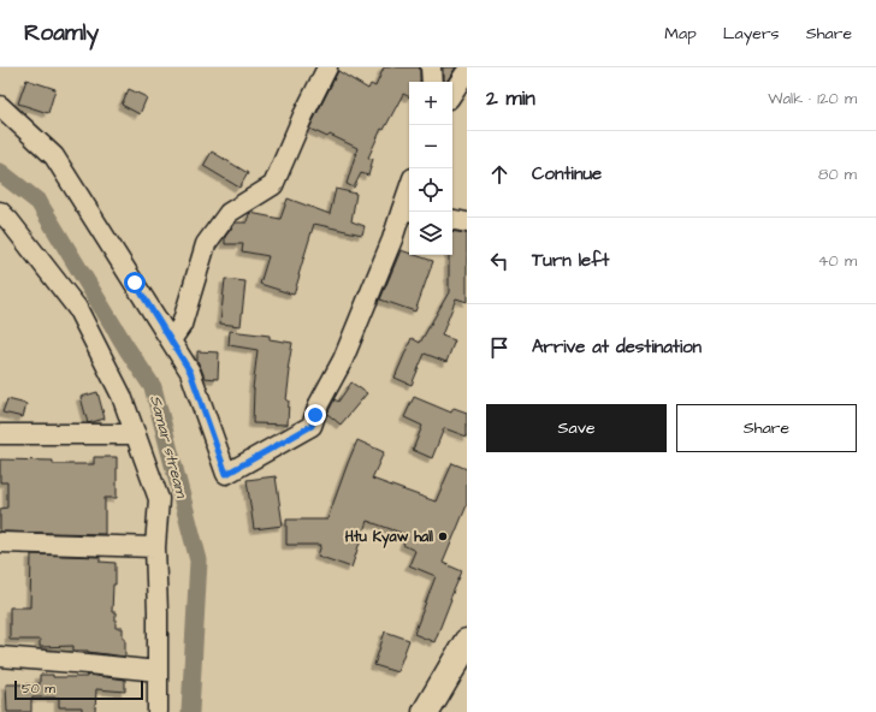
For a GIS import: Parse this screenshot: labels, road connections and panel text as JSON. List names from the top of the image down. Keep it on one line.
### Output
{"water":["Samar stream"],"places":["Htu Kyaw hall"],"scale_bar":"50 m","page":{"header":"Roamly","nav":["Map","Layers","Share"],"heading":["2 min","Walk · 120 m"],"map_buttons":["+","−"],"list":[["Continue","80 m"],["Turn left","40 m"],"Arrive at destination"],"buttons":["Save","Share"],"scale":"50 m"}}
